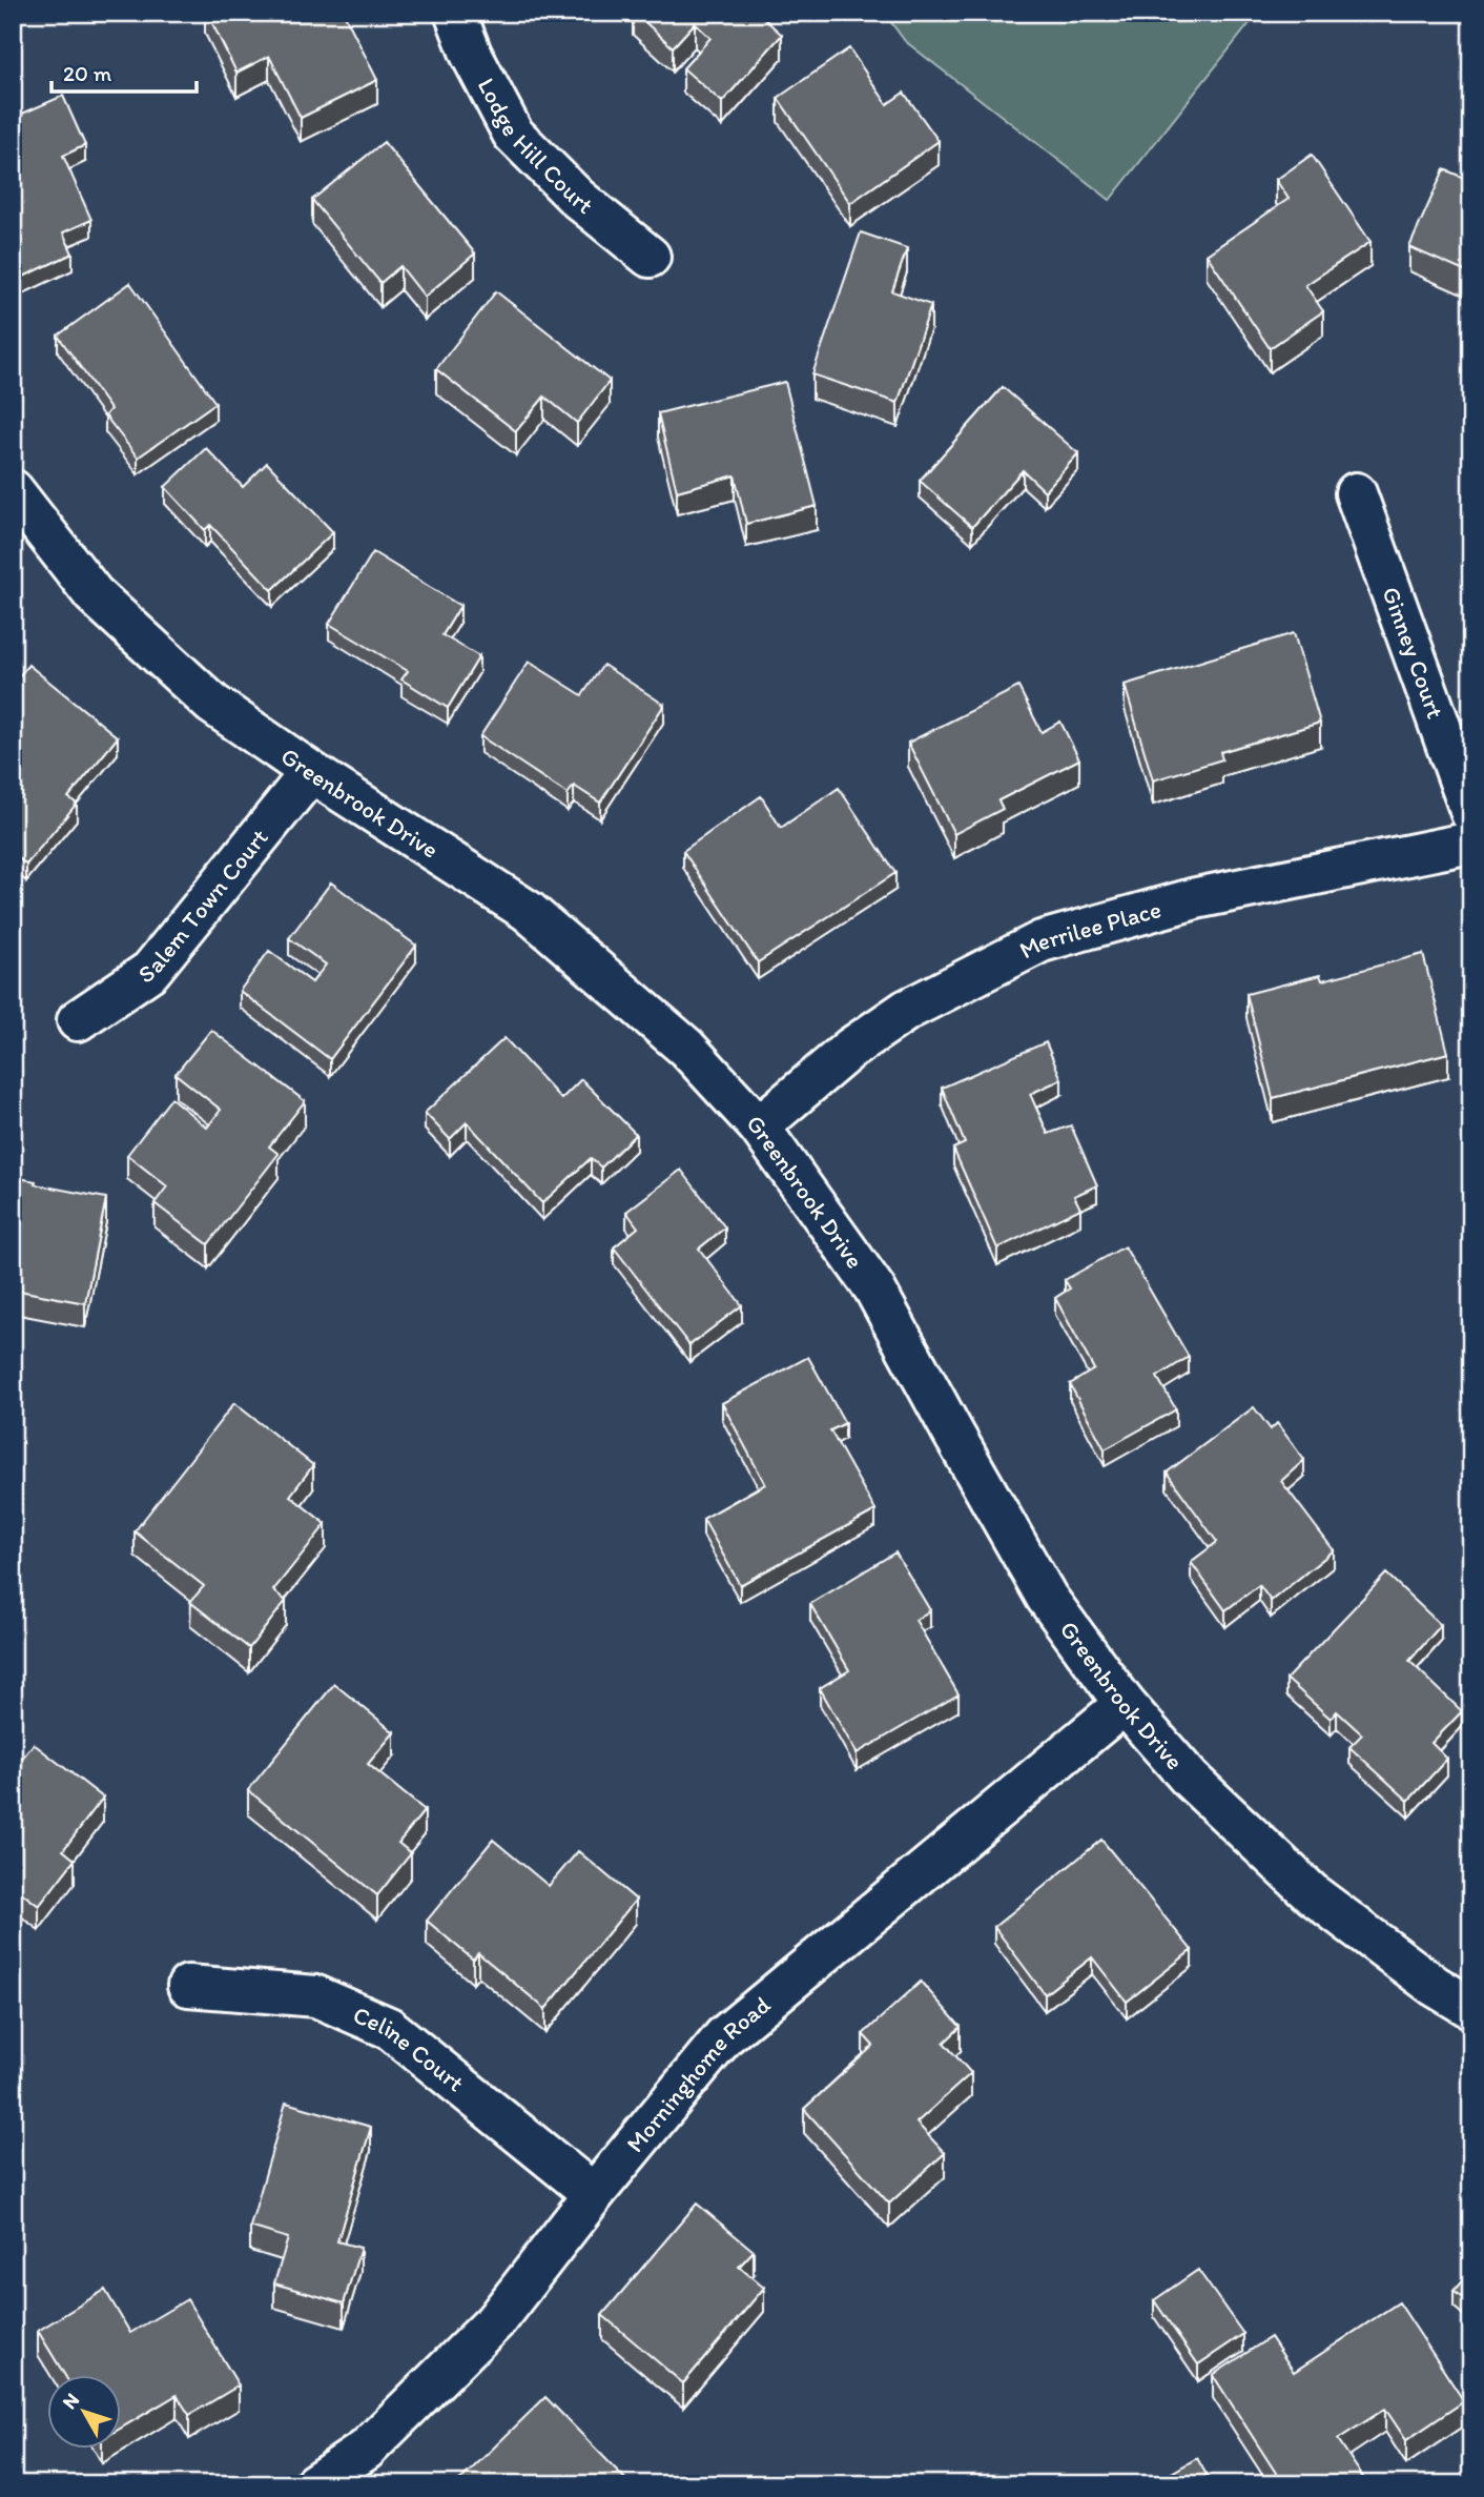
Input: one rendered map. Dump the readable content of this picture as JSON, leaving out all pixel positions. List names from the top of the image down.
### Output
{
  "streets": {
    "street": [
      "Lodge Hill Court",
      "Ginney Court",
      "Greenbrook Drive",
      "Salem Town Court",
      "Merrilee Place",
      "Celine Court",
      "Morninghome Road"
    ]
  },
  "crossings": [
    ["Greenbrook Drive", "Salem Town Court"],
    ["Greenbrook Drive", "Merrilee Place"],
    ["Greenbrook Drive", "Morninghome Road"],
    ["Celine Court", "Morninghome Road"]
  ],
  "scale_bar": "20 m",
  "north": "top left"
}
